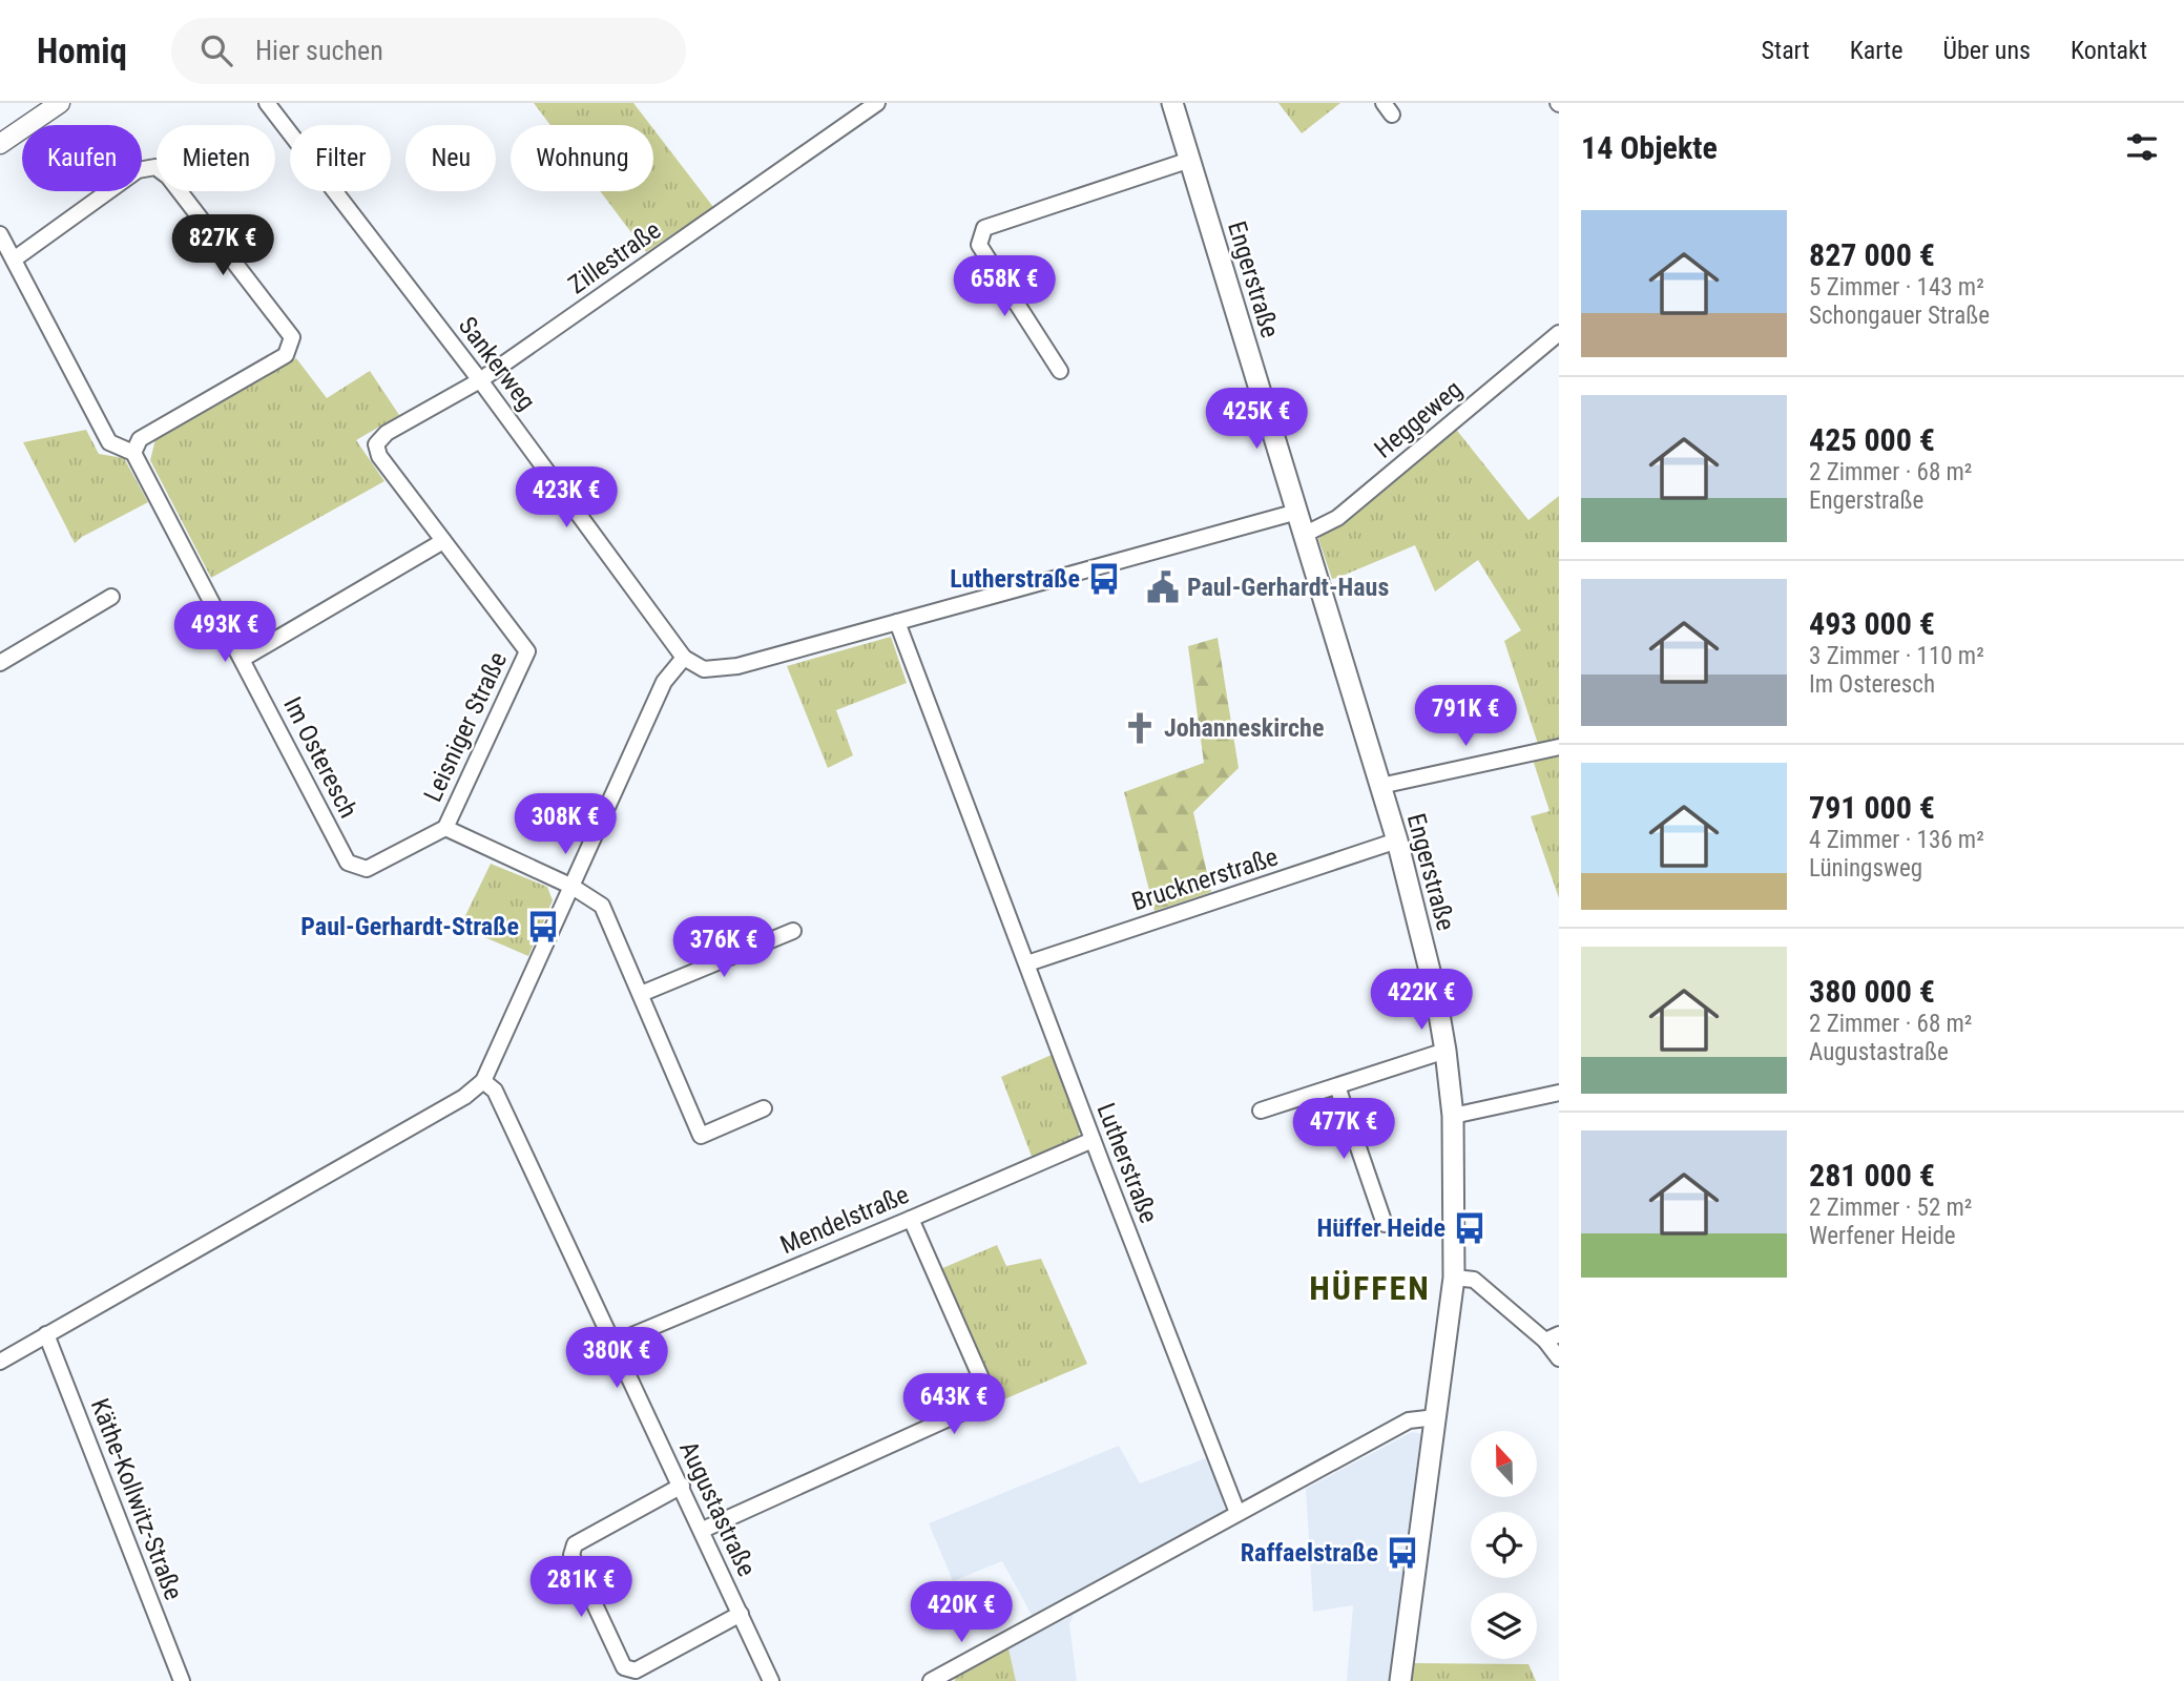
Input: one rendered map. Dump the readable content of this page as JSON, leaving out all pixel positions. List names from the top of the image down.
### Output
{
  "streets": {
    "main road": ["Engerstraße"],
    "street": [
      "Zillestraße",
      "Sankerweg",
      "Heggeweg",
      "Leisniger Straße",
      "Im Osteresch",
      "Brucknerstraße",
      "Lutherstraße",
      "Mendelstraße",
      "Käthe-Kollwitz-Straße",
      "Augustastraße"
    ]
  },
  "crossings": [
    ["Zillestraße", "Sankerweg"],
    ["Zillestraße", "Leisniger Straße"],
    ["Engerstraße", "Heggeweg"],
    ["Engerstraße", "Brucknerstraße"],
    ["Leisniger Straße", "Im Osteresch"],
    ["Brucknerstraße", "Lutherstraße"],
    ["Lutherstraße", "Mendelstraße"],
    ["Mendelstraße", "Augustastraße"]
  ],
  "districts": ["HÜFFEN"],
  "places": {
    "bus stop": [
      "Lutherstraße",
      "Paul-Gerhardt-Straße",
      "Hüffer Heide",
      "Raffaelstraße"
    ],
    "public building": ["Paul-Gerhardt-Haus"],
    "church": ["Johanneskirche"]
  },
  "north": "top",
  "page": {
    "header": "Homiq",
    "search": "Hier suchen",
    "nav": [
      "Start",
      "Karte",
      "Über uns",
      "Kontakt"
    ],
    "heading": "14 Objekte",
    "chip": [
      "Kaufen",
      "Mieten",
      "Filter",
      "Neu",
      "Wohnung"
    ],
    "list": [
      {
        "name": "827 000 €",
        "note": "5 Zimmer · 143 m² · Schongauer Straße"
      },
      {
        "name": "425 000 €",
        "note": "2 Zimmer · 68 m² · Engerstraße"
      },
      {
        "name": "493 000 €",
        "note": "3 Zimmer · 110 m² · Im Osteresch"
      },
      {
        "name": "791 000 €",
        "note": "4 Zimmer · 136 m² · Lüningsweg"
      },
      {
        "name": "380 000 €",
        "note": "2 Zimmer · 68 m² · Augustastraße"
      },
      {
        "name": "281 000 €",
        "note": "2 Zimmer · 52 m² · Werfener Heide"
      }
    ],
    "price": [
      "827K €",
      "658K €",
      "425K €",
      "423K €",
      "493K €",
      "791K €",
      "308K €",
      "376K €",
      "422K €",
      "477K €",
      "380K €",
      "643K €",
      "281K €",
      "420K €"
    ]
  }
}
